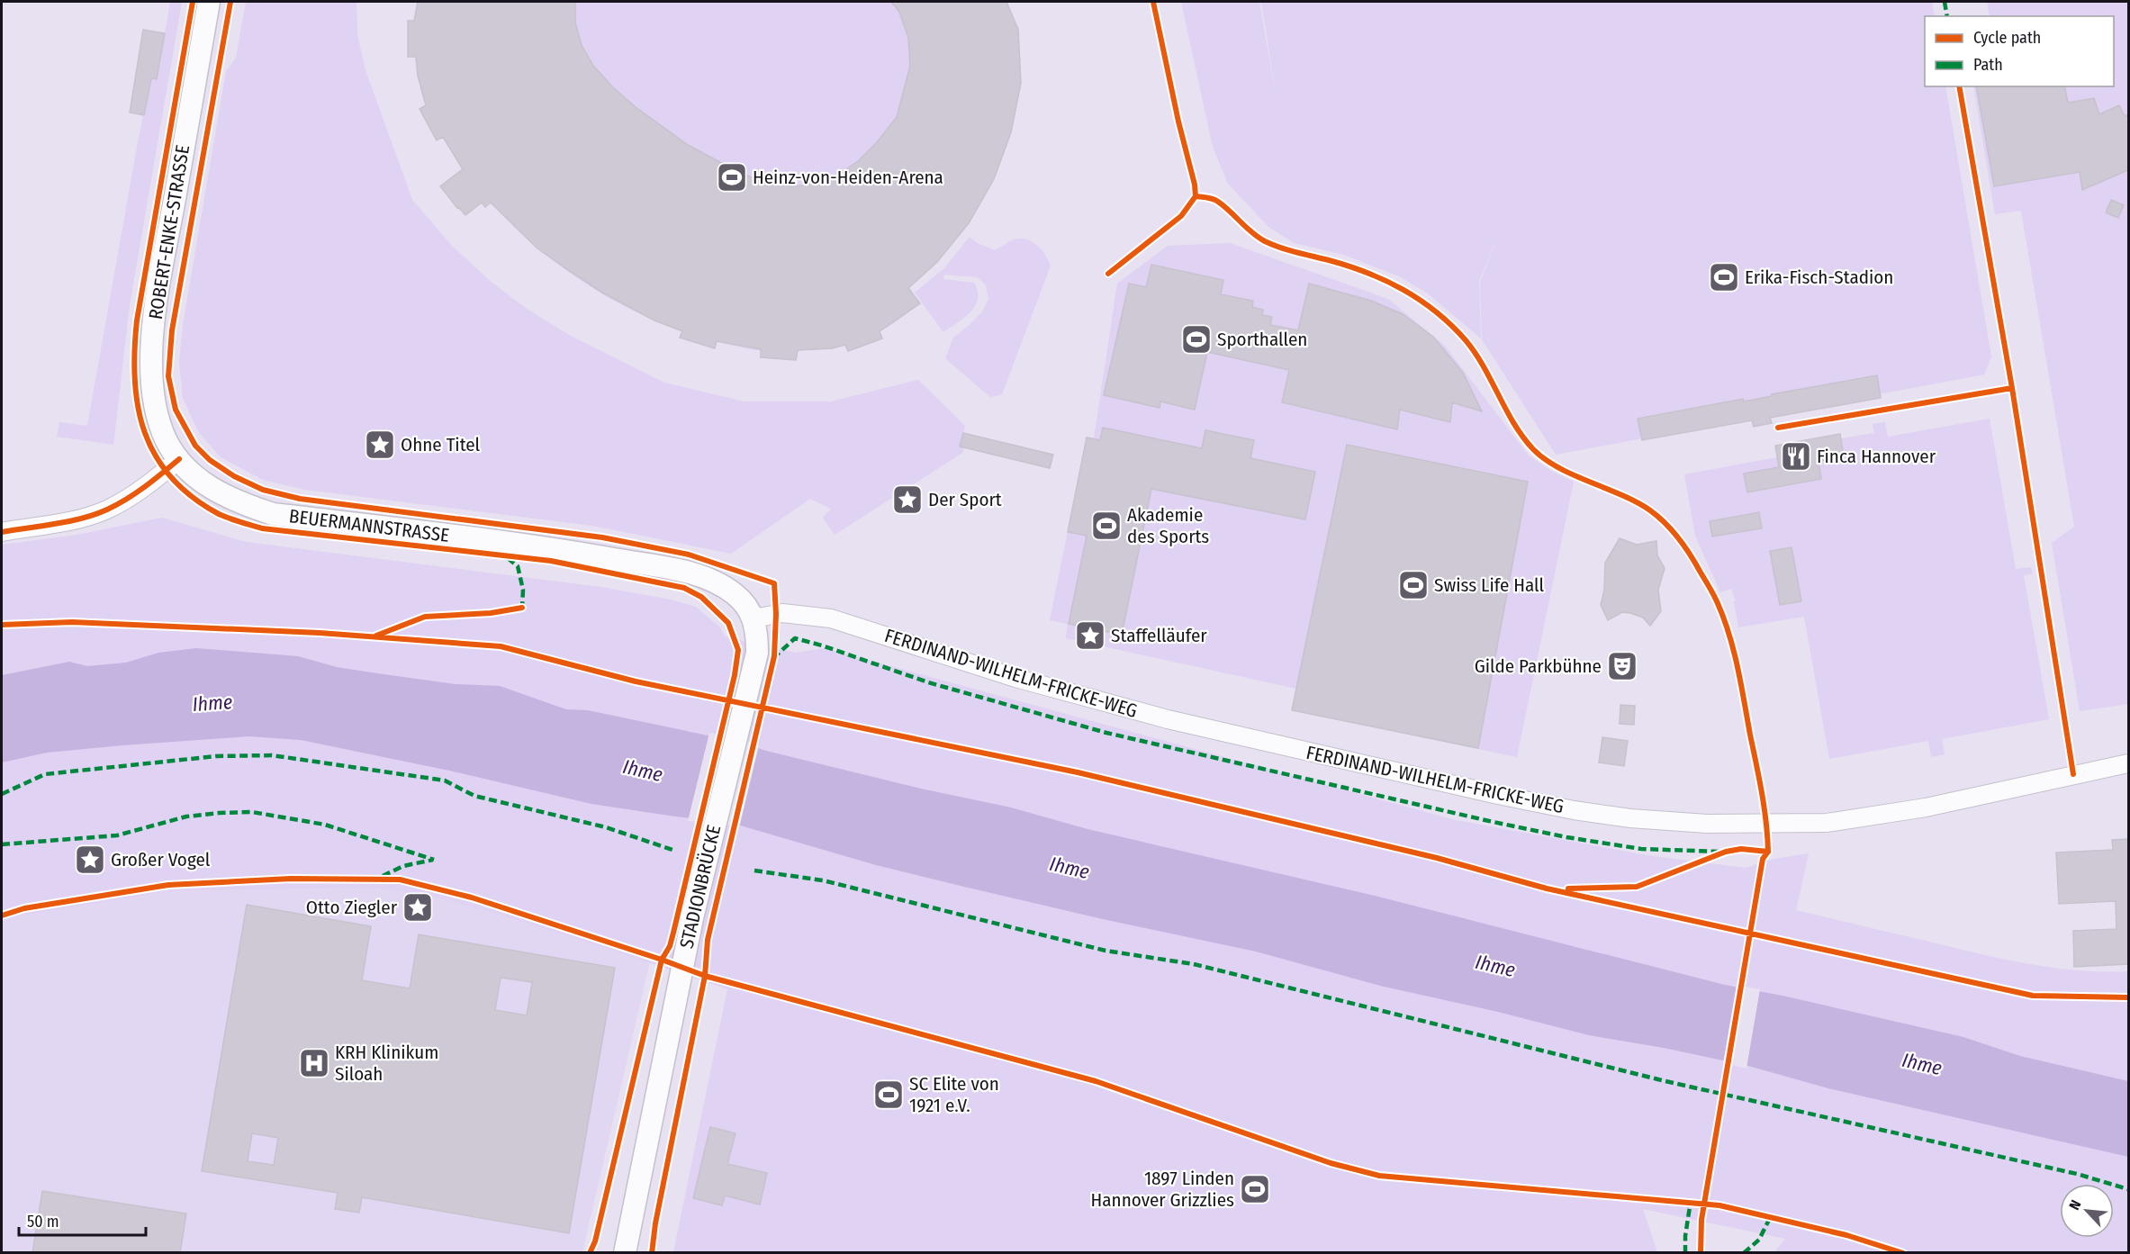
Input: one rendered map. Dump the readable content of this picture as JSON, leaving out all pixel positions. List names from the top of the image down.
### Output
{
  "streets": {
    "street": [
      "ROBERT-ENKE-STRASSE",
      "BEUERMANNSTRASSE",
      "FERDINAND-WILHELM-FRICKE-WEG",
      "STADIONBRÜCKE"
    ]
  },
  "crossings": [
    ["ROBERT-ENKE-STRASSE", "BEUERMANNSTRASSE"],
    ["BEUERMANNSTRASSE", "FERDINAND-WILHELM-FRICKE-WEG"],
    ["BEUERMANNSTRASSE", "STADIONBRÜCKE"],
    ["FERDINAND-WILHELM-FRICKE-WEG", "STADIONBRÜCKE"]
  ],
  "water": ["Ihme"],
  "places": {
    "sports": [
      "Heinz-von-Heiden-Arena",
      "Erika-Fisch-Stadion",
      "Sporthallen",
      "Akademie des Sports",
      "Swiss Life Hall",
      "SC Elite von 1921 e.V.",
      "1897 Linden Hannover Grizzlies"
    ],
    "place": [
      "Ohne Titel",
      "Der Sport",
      "Staffelläufer",
      "Großer Vogel",
      "Otto Ziegler"
    ],
    "restaurant": ["Finca Hannover"],
    "theatre": ["Gilde Parkbühne"],
    "hospital": ["KRH Klinikum Siloah"]
  },
  "legend": ["Cycle path", "Path"],
  "scale_bar": "50 m",
  "north": "top left"
}
